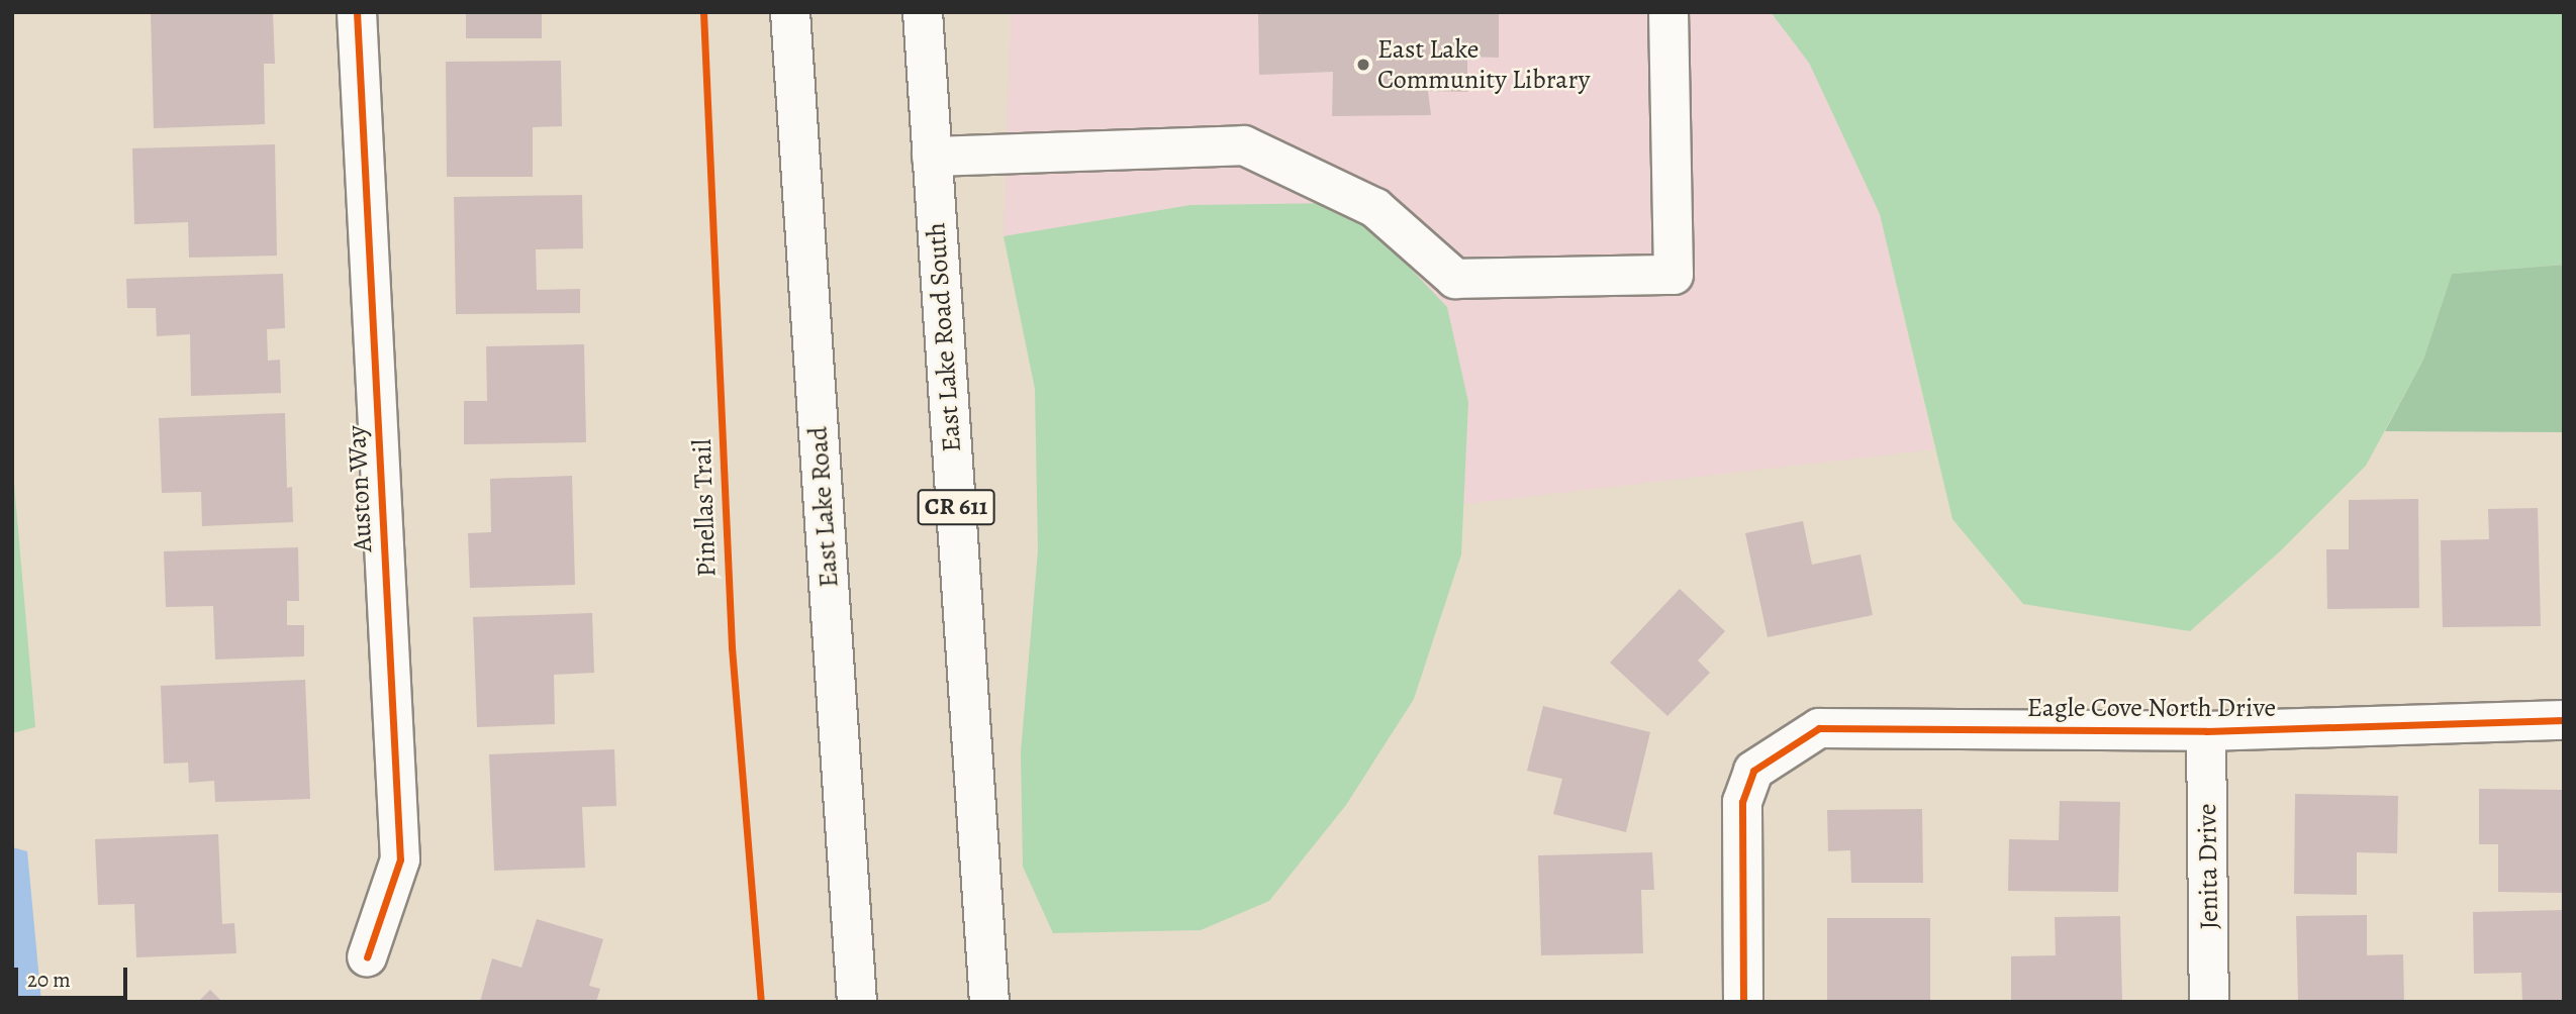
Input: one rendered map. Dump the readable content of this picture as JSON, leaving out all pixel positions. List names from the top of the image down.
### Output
{
  "streets": {
    "street": [
      "East Lake Road South",
      "Auston Way",
      "East Lake Road",
      "CR 611",
      "Eagle Cove North Drive",
      "Jenita Drive"
    ],
    "cycle path": ["Pinellas Trail"]
  },
  "crossings": [
    ["Eagle Cove North Drive", "Jenita Drive"]
  ],
  "places": ["East Lake Community Library"],
  "scale_bar": "20 m"
}
